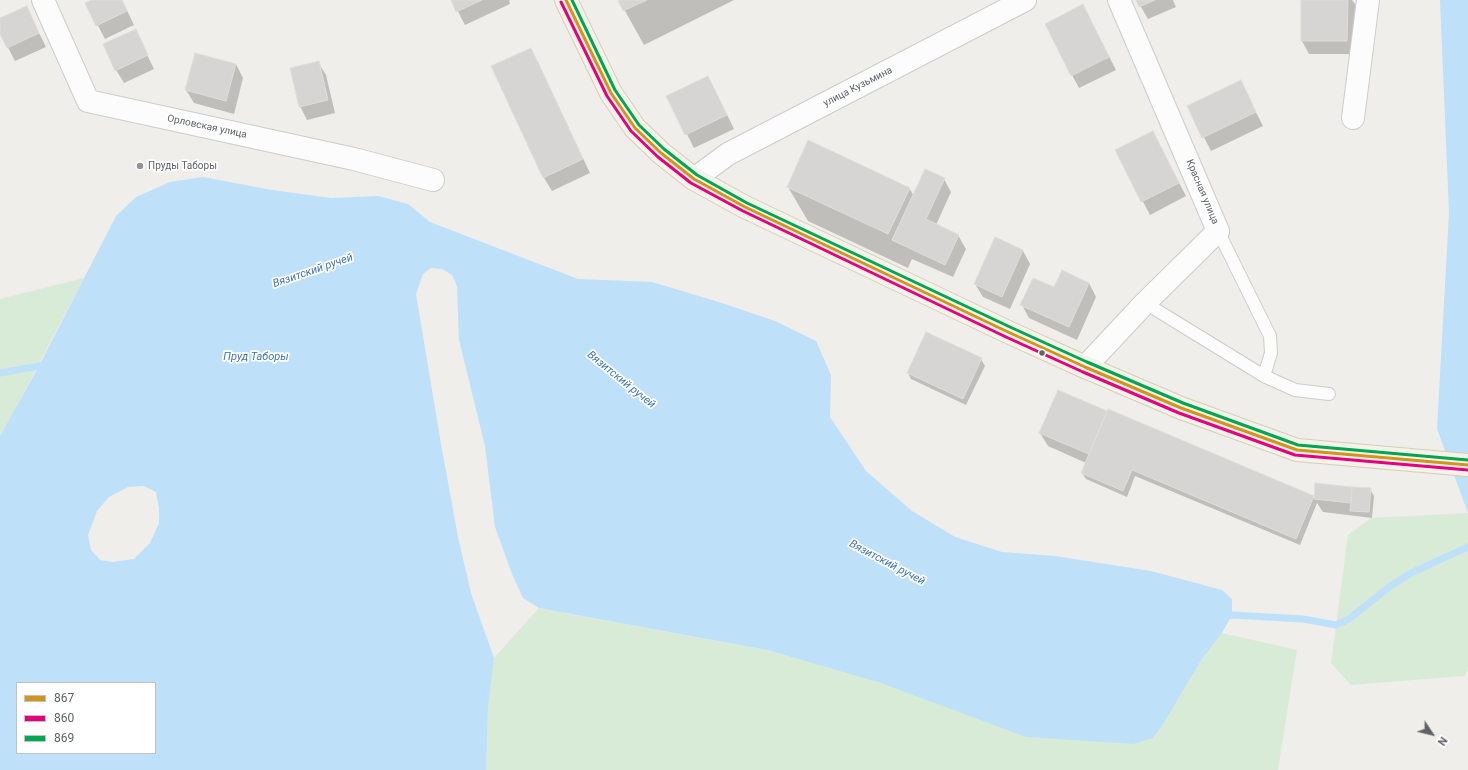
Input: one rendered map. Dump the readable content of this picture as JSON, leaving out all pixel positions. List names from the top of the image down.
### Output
{
  "streets": {
    "street": ["улица Кузьмина", "Орловская улица", "Красная улица"]
  },
  "water": ["Вязитский ручей", "Пруд Таборы"],
  "places": ["Пруды Таборы"],
  "lines": ["transit line 867", "transit line 869", "transit line 860"],
  "legend": ["867", "860", "869"],
  "north": "bottom right"
}
